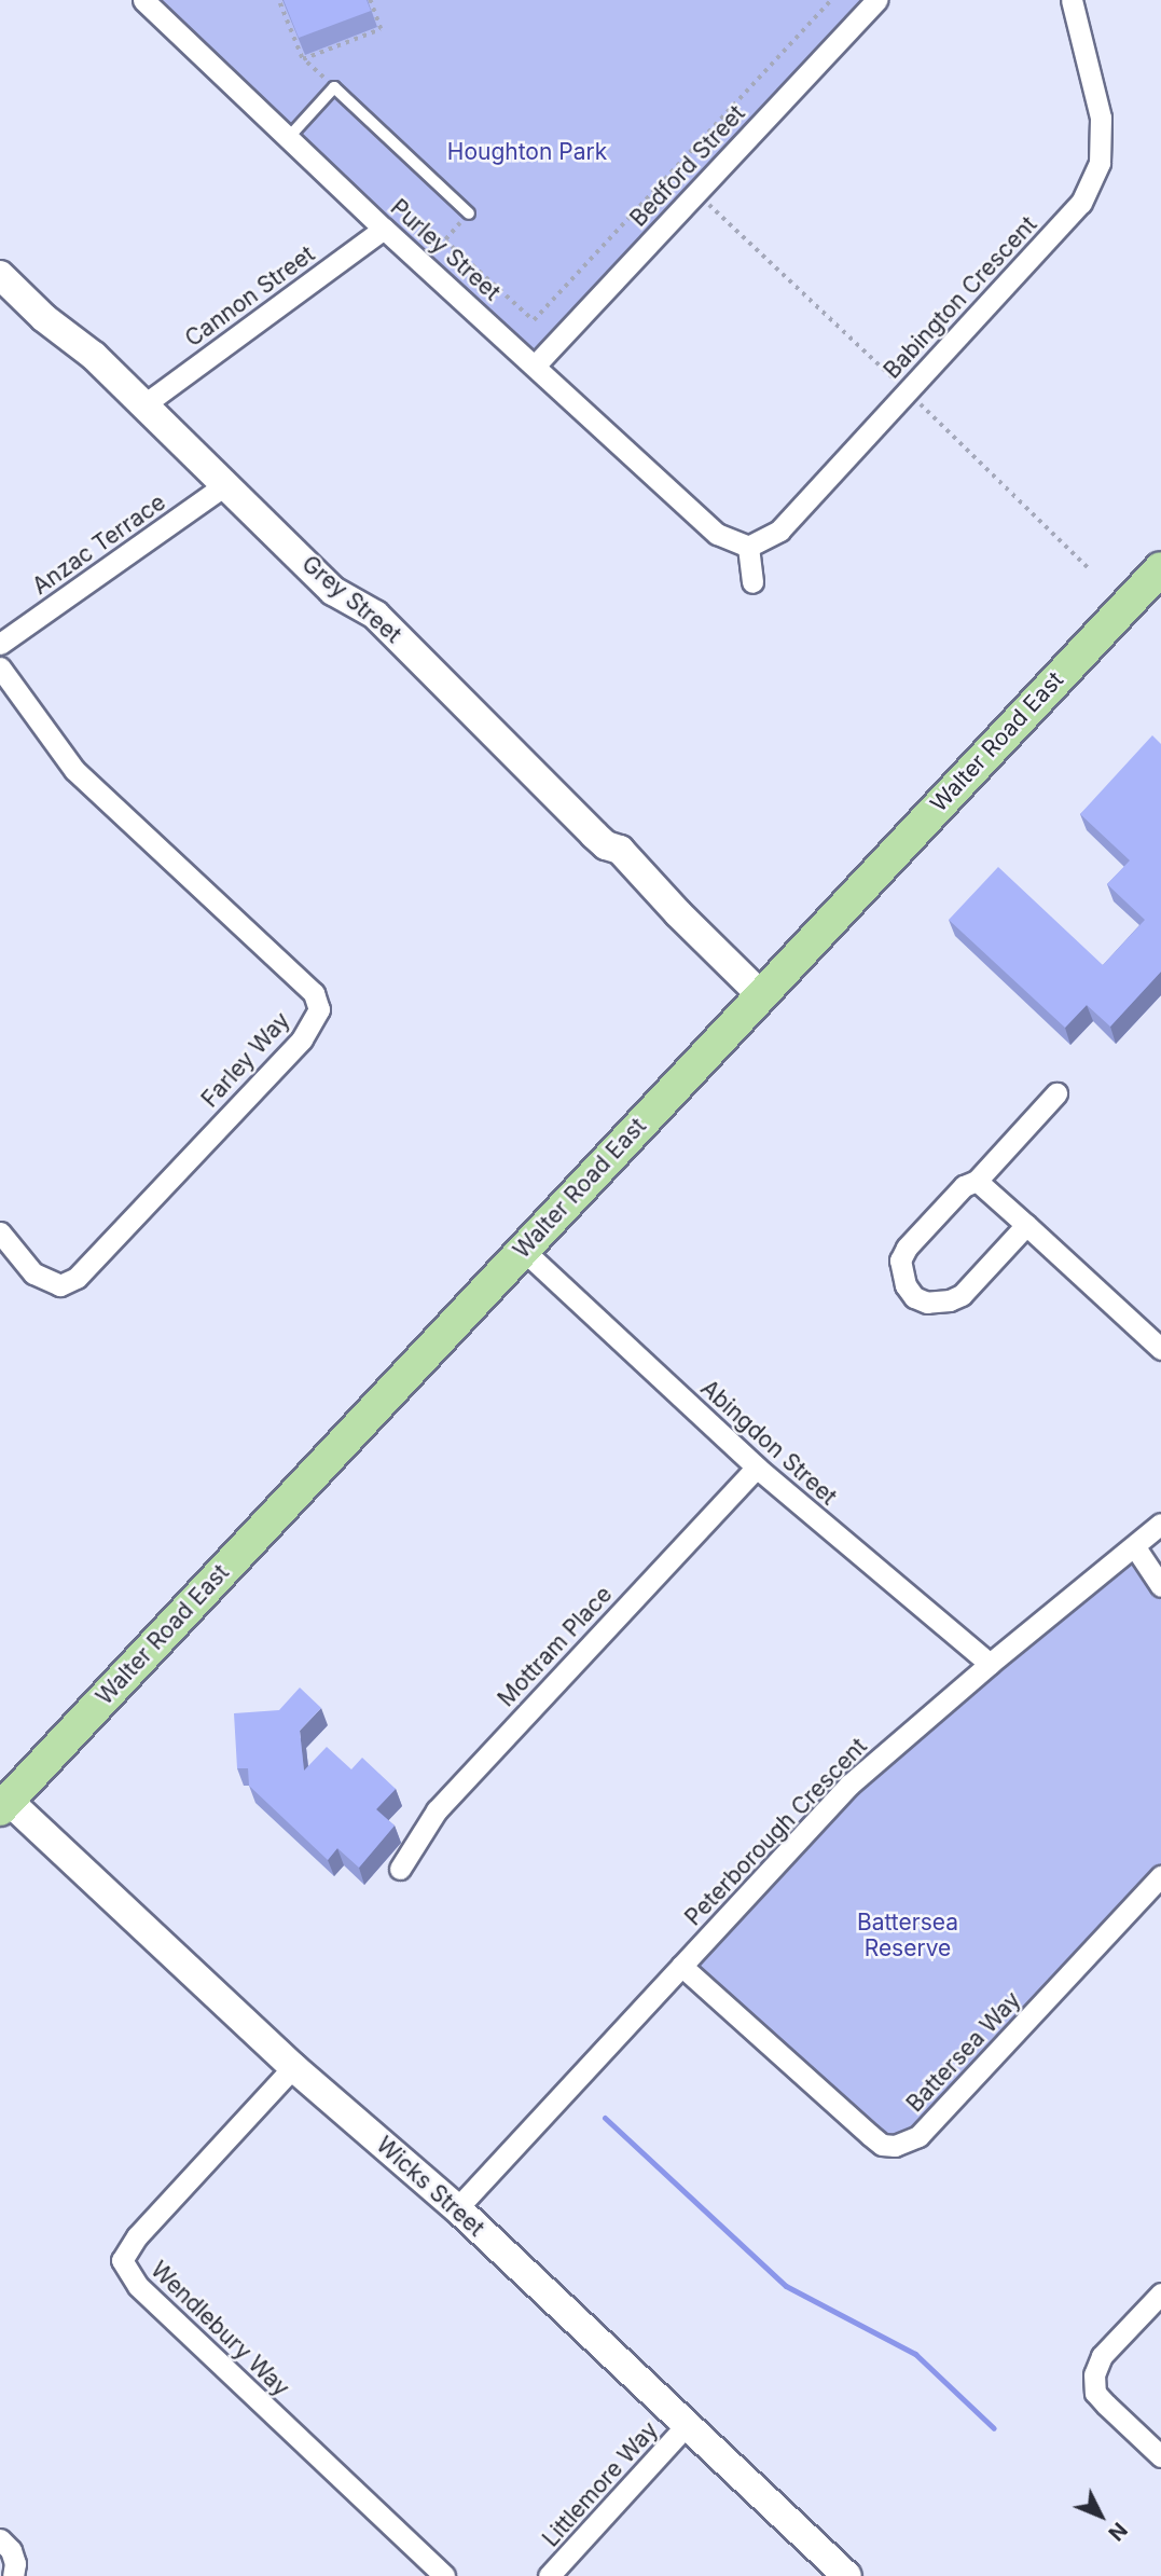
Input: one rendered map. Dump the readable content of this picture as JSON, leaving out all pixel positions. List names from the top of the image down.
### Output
{
  "streets": {
    "main road": ["Walter Road East"],
    "street": [
      "Bedford Street",
      "Purley Street",
      "Cannon Street",
      "Babington Crescent",
      "Anzac Terrace",
      "Grey Street",
      "Farley Way",
      "Abingdon Street",
      "Mottram Place",
      "Peterborough Crescent",
      "Battersea Way",
      "Wicks Street",
      "Wendlebury Way",
      "Littlemore Way"
    ]
  },
  "crossings": [
    ["Bedford Street", "Purley Street"],
    ["Purley Street", "Cannon Street"],
    ["Purley Street", "Babington Crescent"],
    ["Cannon Street", "Grey Street"],
    ["Anzac Terrace", "Grey Street"],
    ["Grey Street", "Walter Road East"],
    ["Walter Road East", "Abingdon Street"],
    ["Walter Road East", "Wicks Street"],
    ["Abingdon Street", "Mottram Place"],
    ["Abingdon Street", "Peterborough Crescent"],
    ["Peterborough Crescent", "Battersea Way"],
    ["Peterborough Crescent", "Wicks Street"],
    ["Wicks Street", "Wendlebury Way"],
    ["Wicks Street", "Littlemore Way"]
  ],
  "parks": ["Houghton Park", "Battersea Reserve"],
  "north": "bottom right"
}
